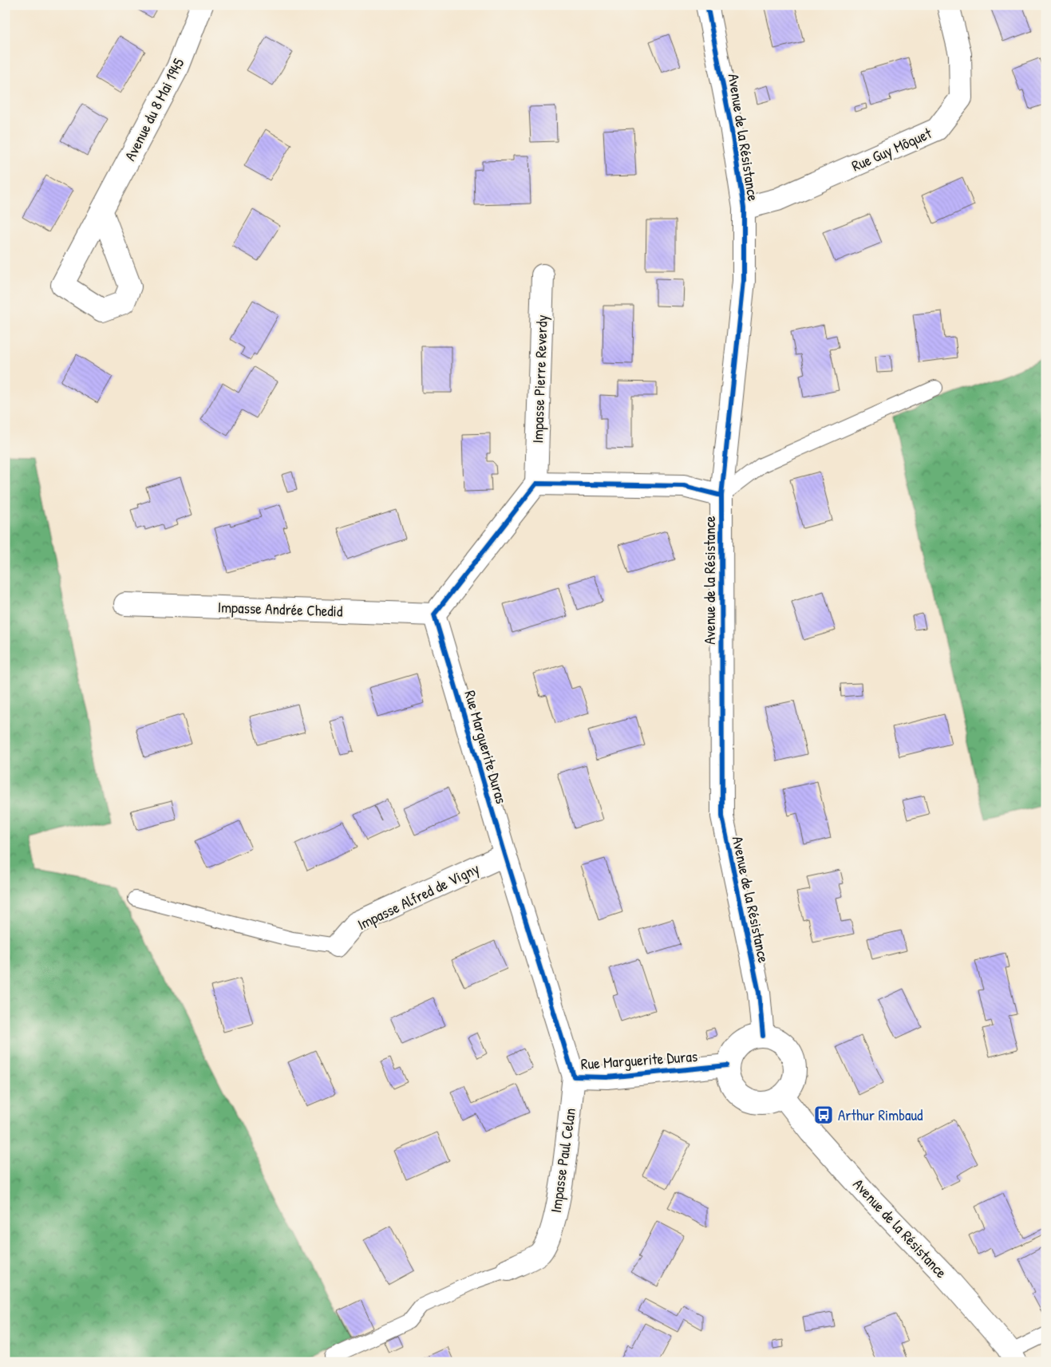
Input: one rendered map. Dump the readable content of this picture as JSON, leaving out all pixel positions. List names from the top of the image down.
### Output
{
  "streets": {
    "street": [
      "Avenue du 8 Mai 1945",
      "Avenue de la Résistance",
      "Rue Guy Môquet",
      "Impasse Pierre Reverdy",
      "Impasse Andrée Chedid",
      "Rue Marguerite Duras",
      "Impasse Alfred de Vigny",
      "Impasse Paul Celan"
    ]
  },
  "crossings": [
    ["Avenue de la Résistance", "Rue Guy Môquet"],
    ["Avenue de la Résistance", "Rue Marguerite Duras"],
    ["Impasse Andrée Chedid", "Rue Marguerite Duras"],
    ["Rue Marguerite Duras", "Impasse Alfred de Vigny"],
    ["Rue Marguerite Duras", "Impasse Paul Celan"]
  ],
  "places": {
    "bus stop": ["Arthur Rimbaud"]
  }
}
